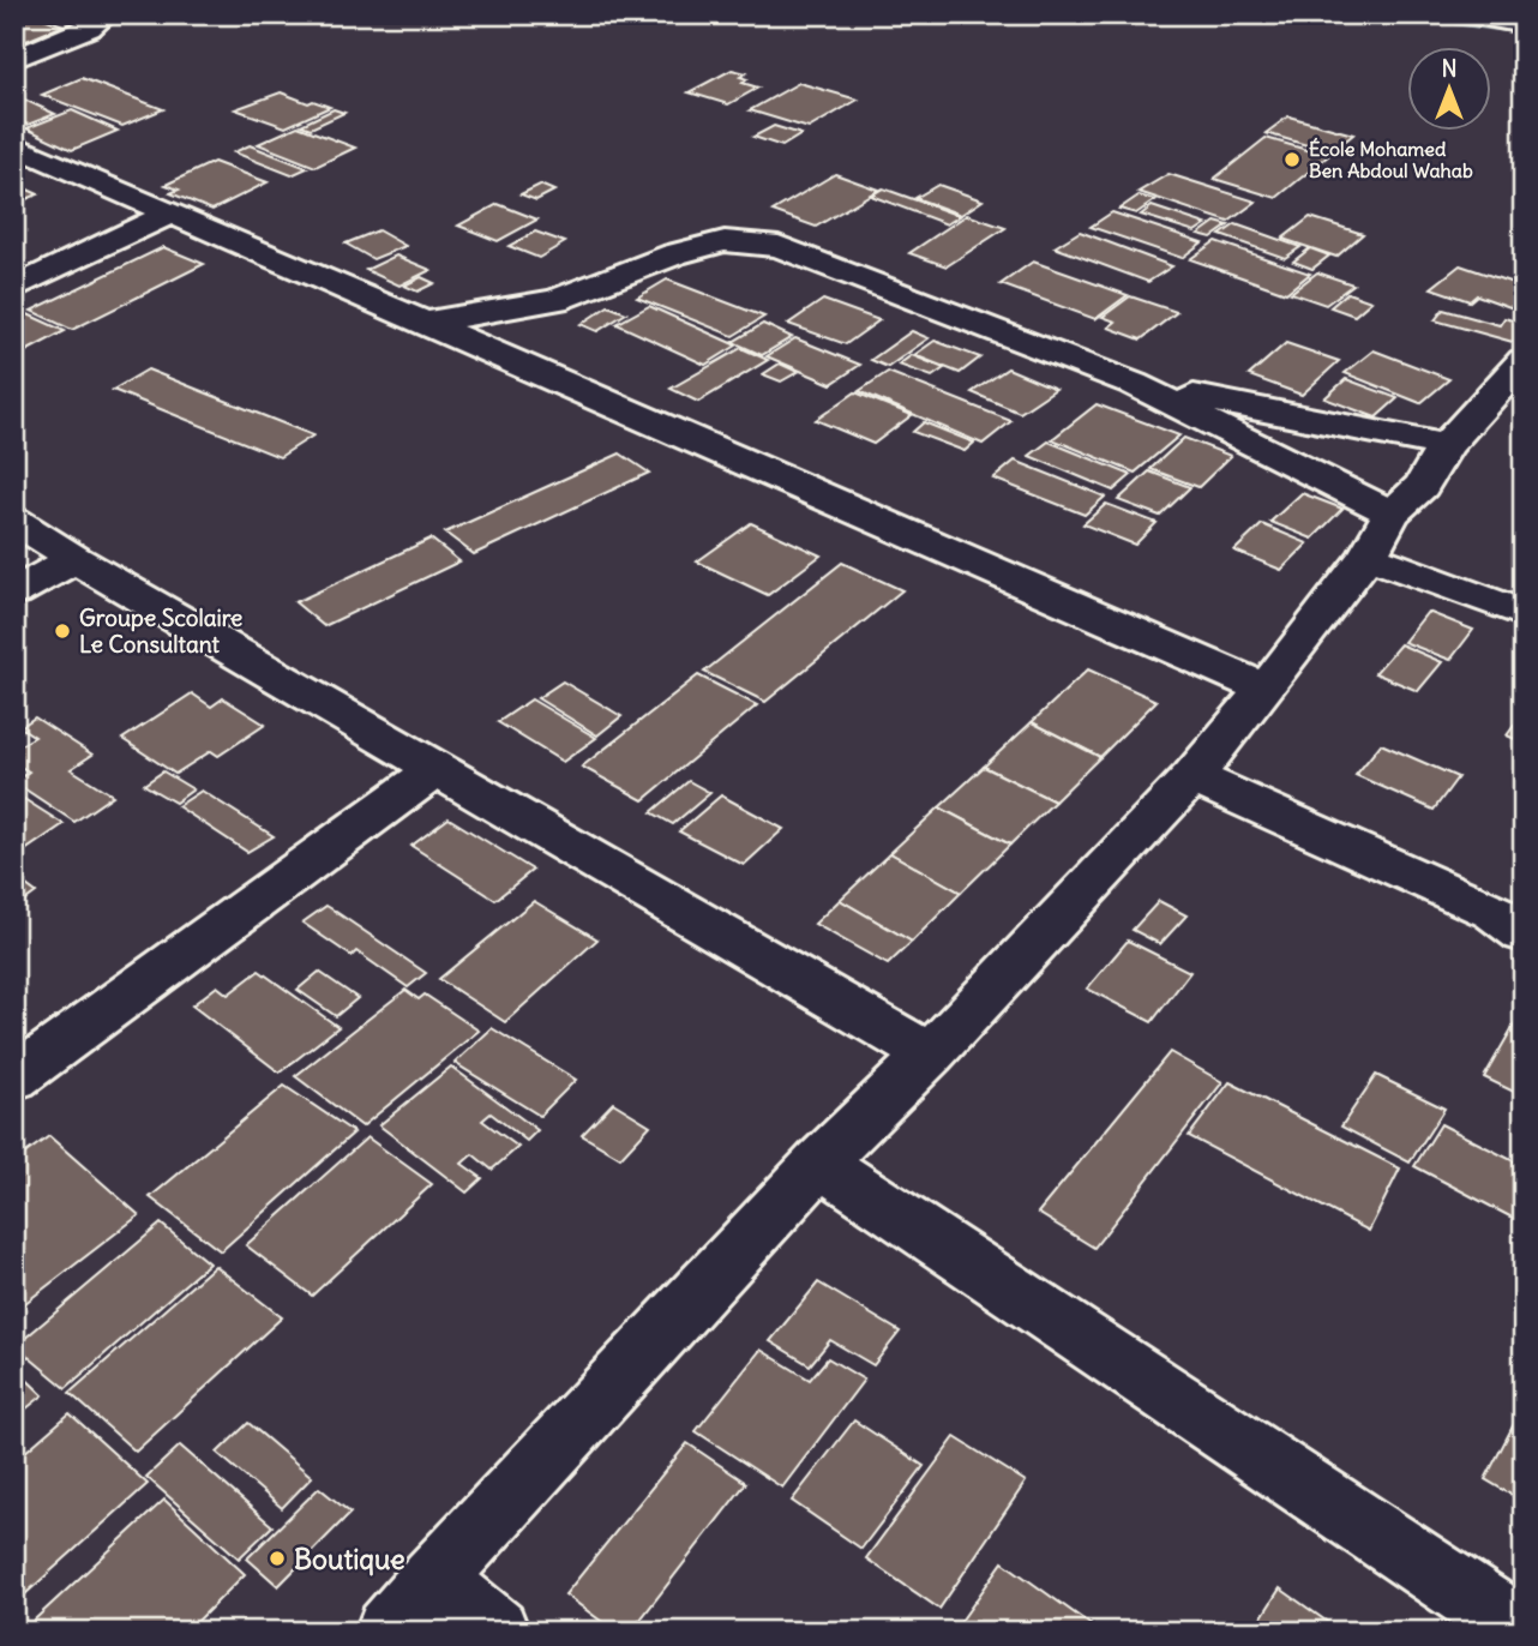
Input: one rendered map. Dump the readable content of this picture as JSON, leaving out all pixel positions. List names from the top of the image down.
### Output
{
  "places": ["École Mohamed Ben Abdoul Wahab", "Groupe Scolaire Le Consultant", "Boutique"],
  "north": "top"
}
